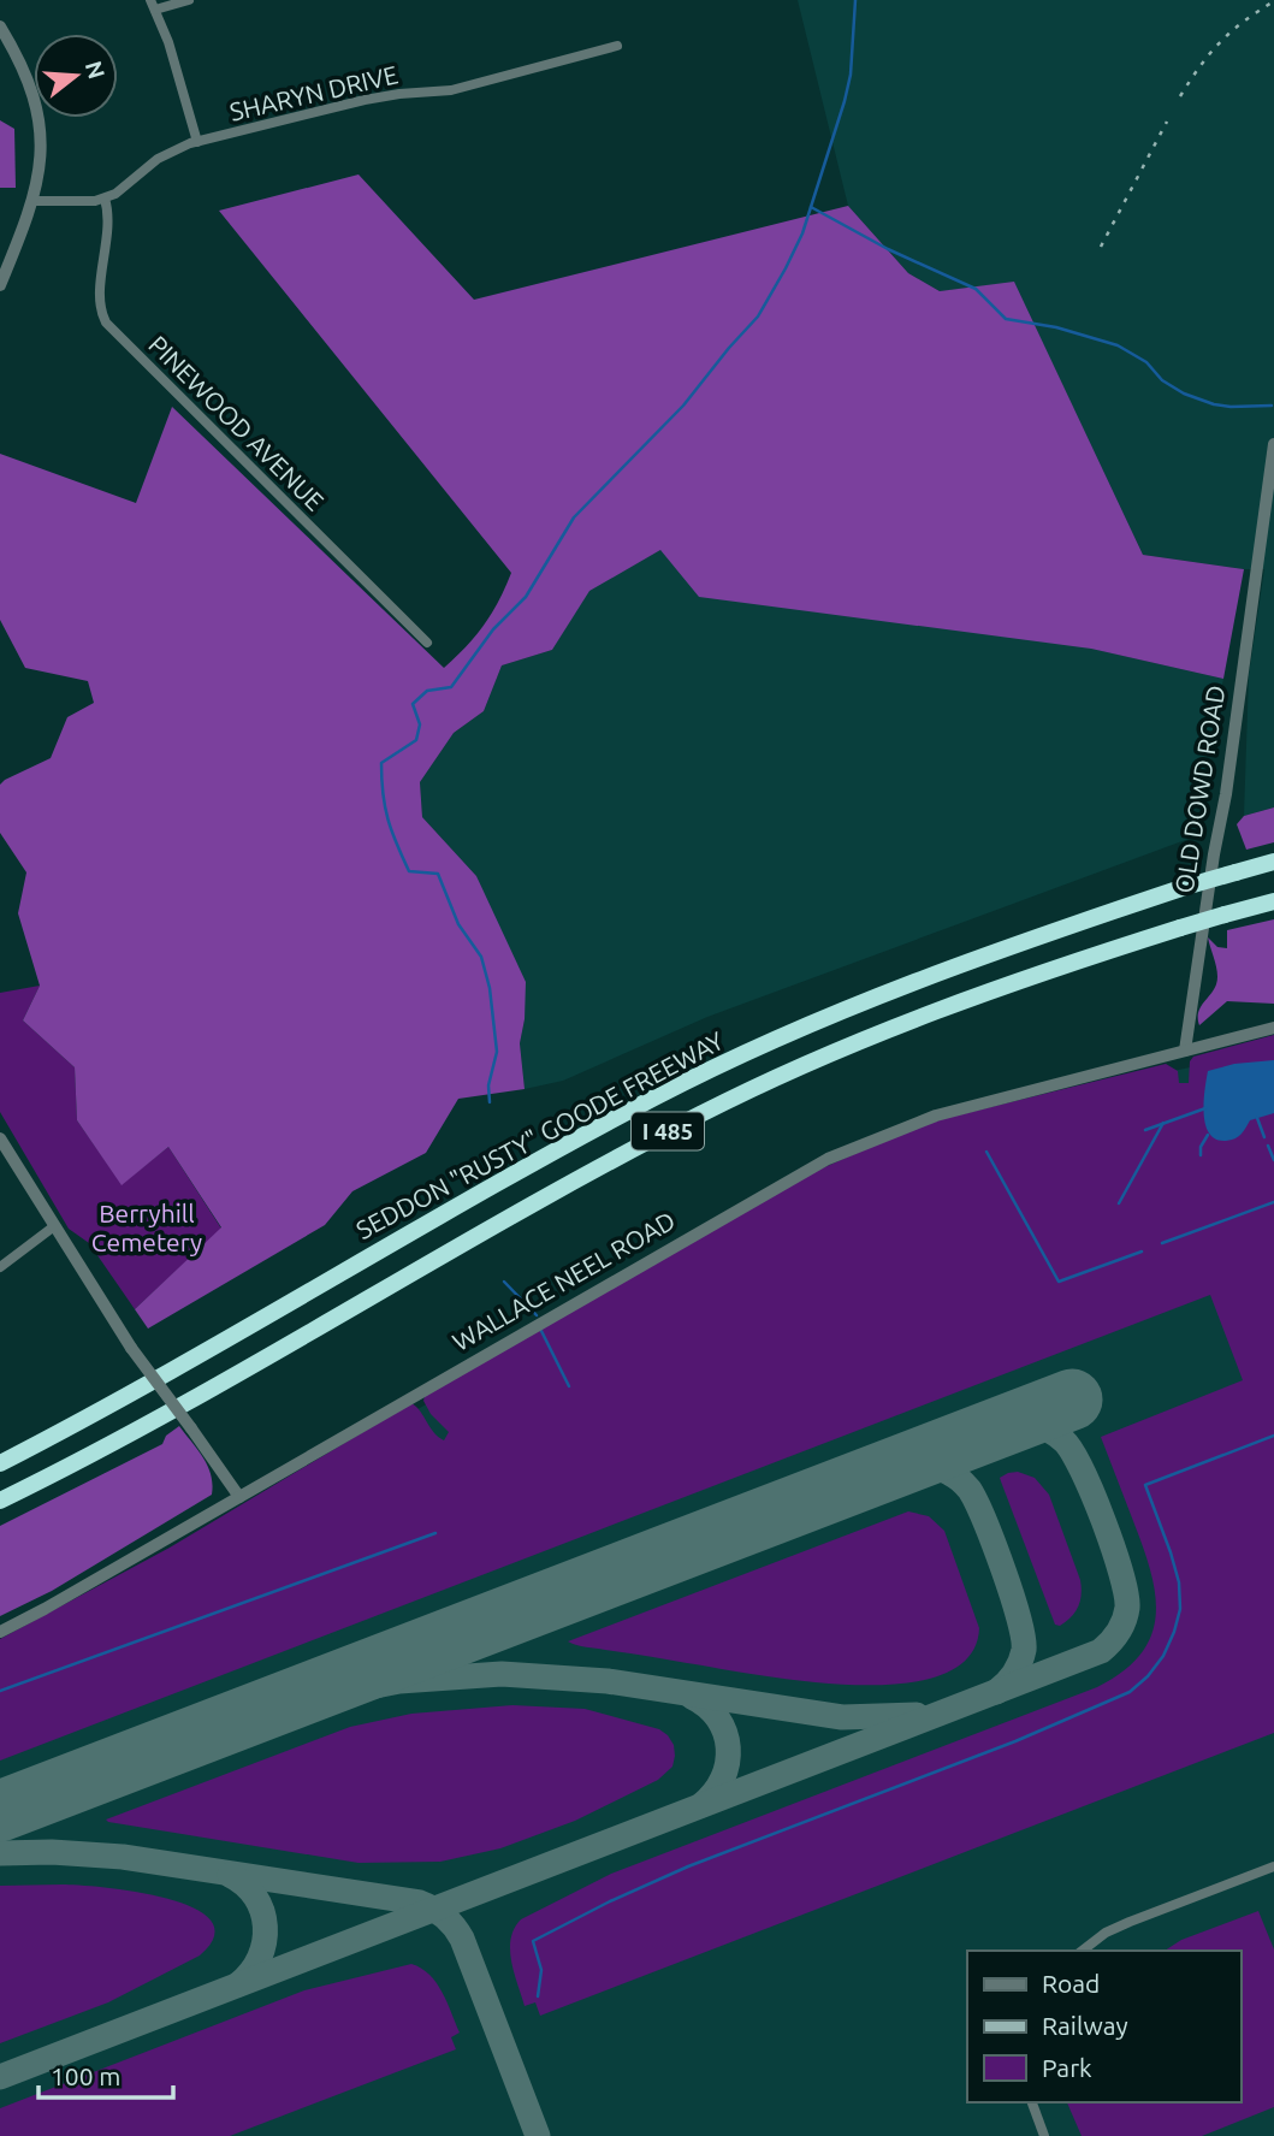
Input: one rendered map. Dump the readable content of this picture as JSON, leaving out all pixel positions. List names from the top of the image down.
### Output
{
  "streets": {
    "highway": ["I 485", "SEDDON \"RUSTY\" GOODE FREEWAY"],
    "street": [
      "SHARYN DRIVE",
      "PINEWOOD AVENUE",
      "OLD DOWD ROAD",
      "WALLACE NEEL ROAD"
    ]
  },
  "crossings": [
    ["SHARYN DRIVE", "PINEWOOD AVENUE"],
    ["OLD DOWD ROAD", "WALLACE NEEL ROAD"]
  ],
  "parks": ["Berryhill Cemetery"],
  "legend": ["Road", "Railway", "Park"],
  "scale_bar": "100 m",
  "north": "right"
}
